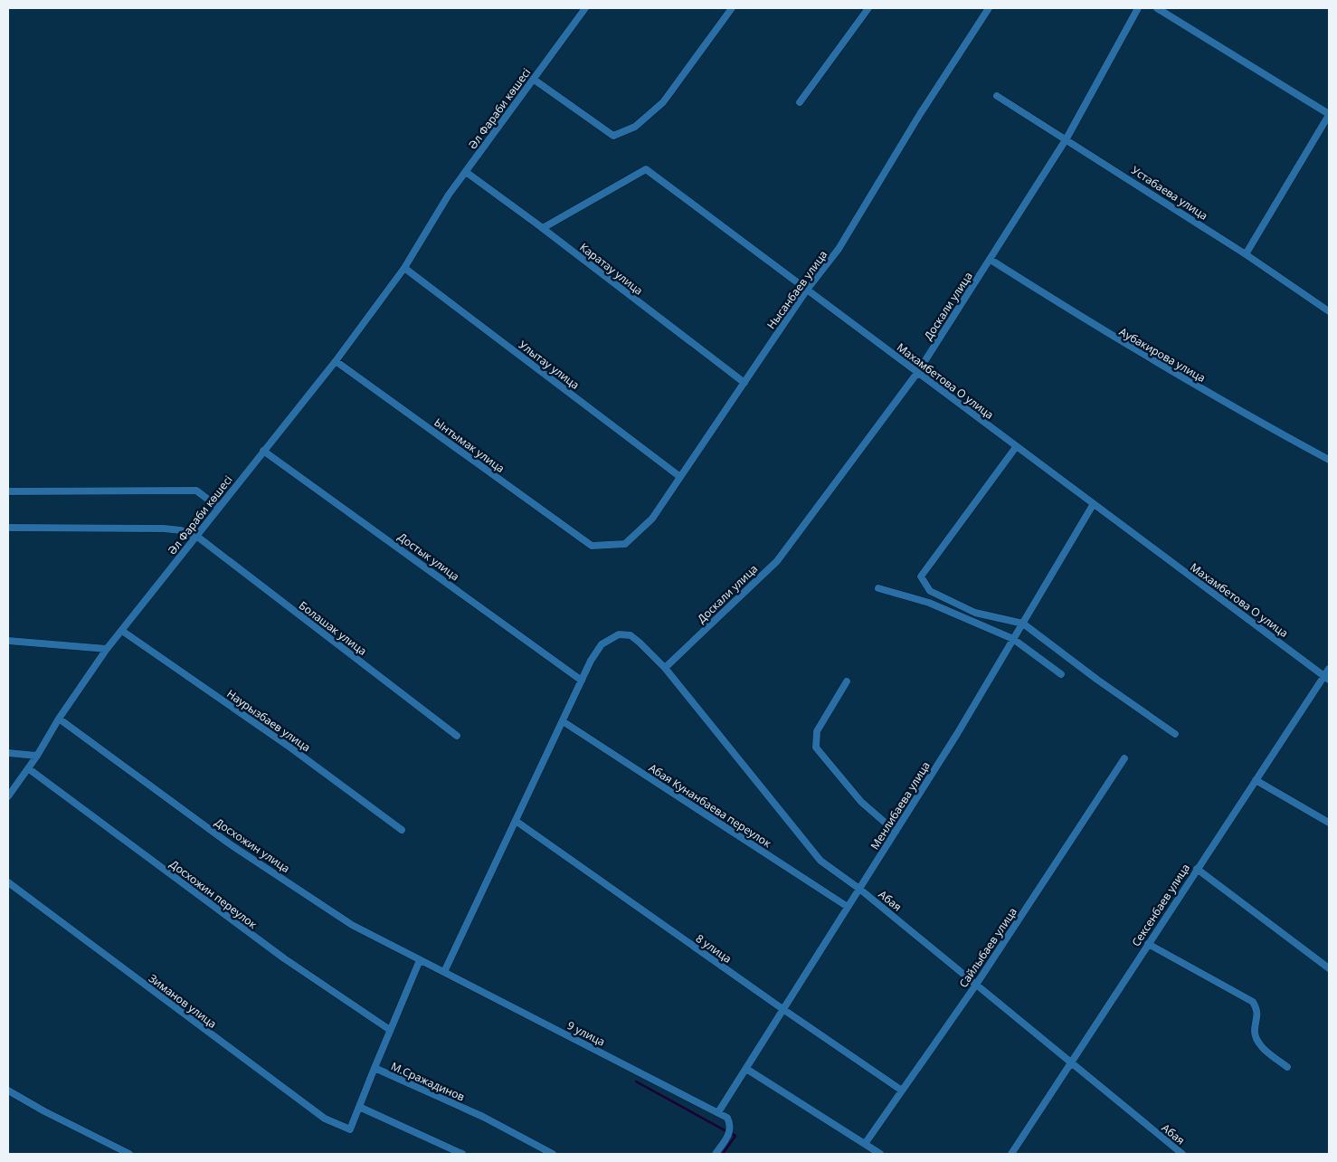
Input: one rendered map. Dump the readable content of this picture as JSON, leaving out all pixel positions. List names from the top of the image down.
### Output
{
  "streets": {
    "street": [
      "Әл Фараби көшесі",
      "Устабаева улица",
      "Каратау улица",
      "Нысанбаев улица",
      "Доскали улица",
      "Аубакирова улица",
      "Улытау улица",
      "Махамбетова О улица",
      "Ынтымак улица",
      "Достык улица",
      "Болашак улица",
      "Наурызбаев улица",
      "Абая Кунанбаева переулок",
      "Менлибаева улица",
      "Досхожин улица",
      "Досхожин переулок",
      "Абая",
      "Сексенбаев улица",
      "Сайлыбаев улица",
      "8 улица",
      "Зиманов улица",
      "9 улица",
      "М.Сражадинов"
    ]
  },
  "crossings": [
    ["Әл Фараби көшесі", "Каратау улица"],
    ["Әл Фараби көшесі", "Улытау улица"],
    ["Әл Фараби көшесі", "Ынтымак улица"],
    ["Әл Фараби көшесі", "Достык улица"],
    ["Әл Фараби көшесі", "Болашак улица"],
    ["Әл Фараби көшесі", "Наурызбаев улица"],
    ["Әл Фараби көшесі", "Досхожин улица"],
    ["Әл Фараби көшесі", "Досхожин переулок"],
    ["Устабаева улица", "Доскали улица"],
    ["Каратау улица", "Нысанбаев улица"],
    ["Каратау улица", "Махамбетова О улица"],
    ["Нысанбаев улица", "Улытау улица"],
    ["Нысанбаев улица", "Махамбетова О улица"],
    ["Нысанбаев улица", "Ынтымак улица"],
    ["Доскали улица", "Аубакирова улица"],
    ["Доскали улица", "Махамбетова О улица"],
    ["Доскали улица", "Абая"],
    ["Махамбетова О улица", "Менлибаева улица"],
    ["Махамбетова О улица", "Сексенбаев улица"],
    ["Достык улица", "Абая"],
    ["Абая Кунанбаева переулок", "Менлибаева улица"],
    ["Менлибаева улица", "Абая"],
    ["Менлибаева улица", "8 улица"],
    ["Менлибаева улица", "9 улица"],
    ["Досхожин улица", "9 улица"],
    ["Досхожин улица", "М.Сражадинов"],
    ["Досхожин переулок", "М.Сражадинов"],
    ["Абая", "Сексенбаев улица"],
    ["Абая", "Сайлыбаев улица"],
    ["Сайлыбаев улица", "8 улица"]
  ]
}
